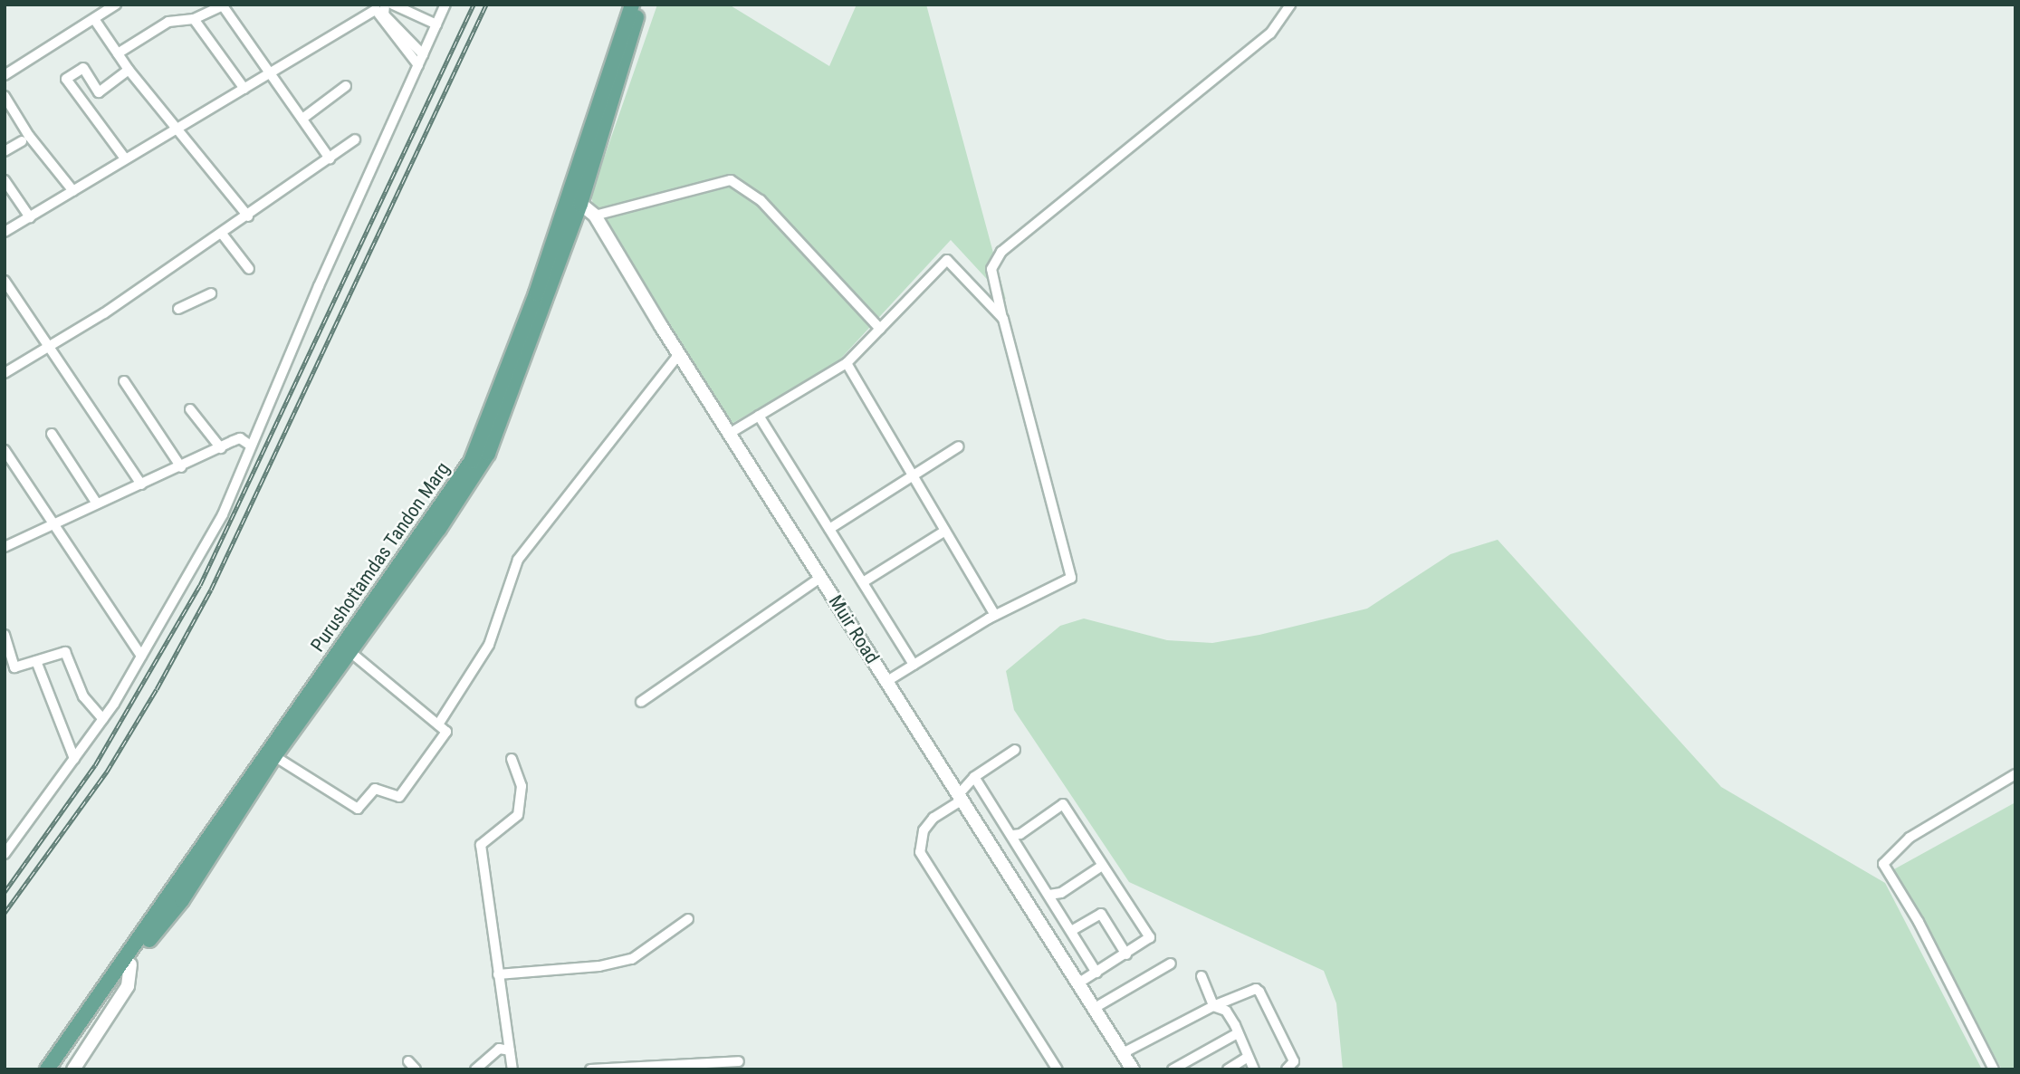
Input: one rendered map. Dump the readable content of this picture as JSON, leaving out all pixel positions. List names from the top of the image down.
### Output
{
  "streets": {
    "main road": ["Purushottamdas Tandon Marg", "Muir Road"]
  },
  "crossings": [
    ["Purushottamdas Tandon Marg", "Muir Road"]
  ]
}
